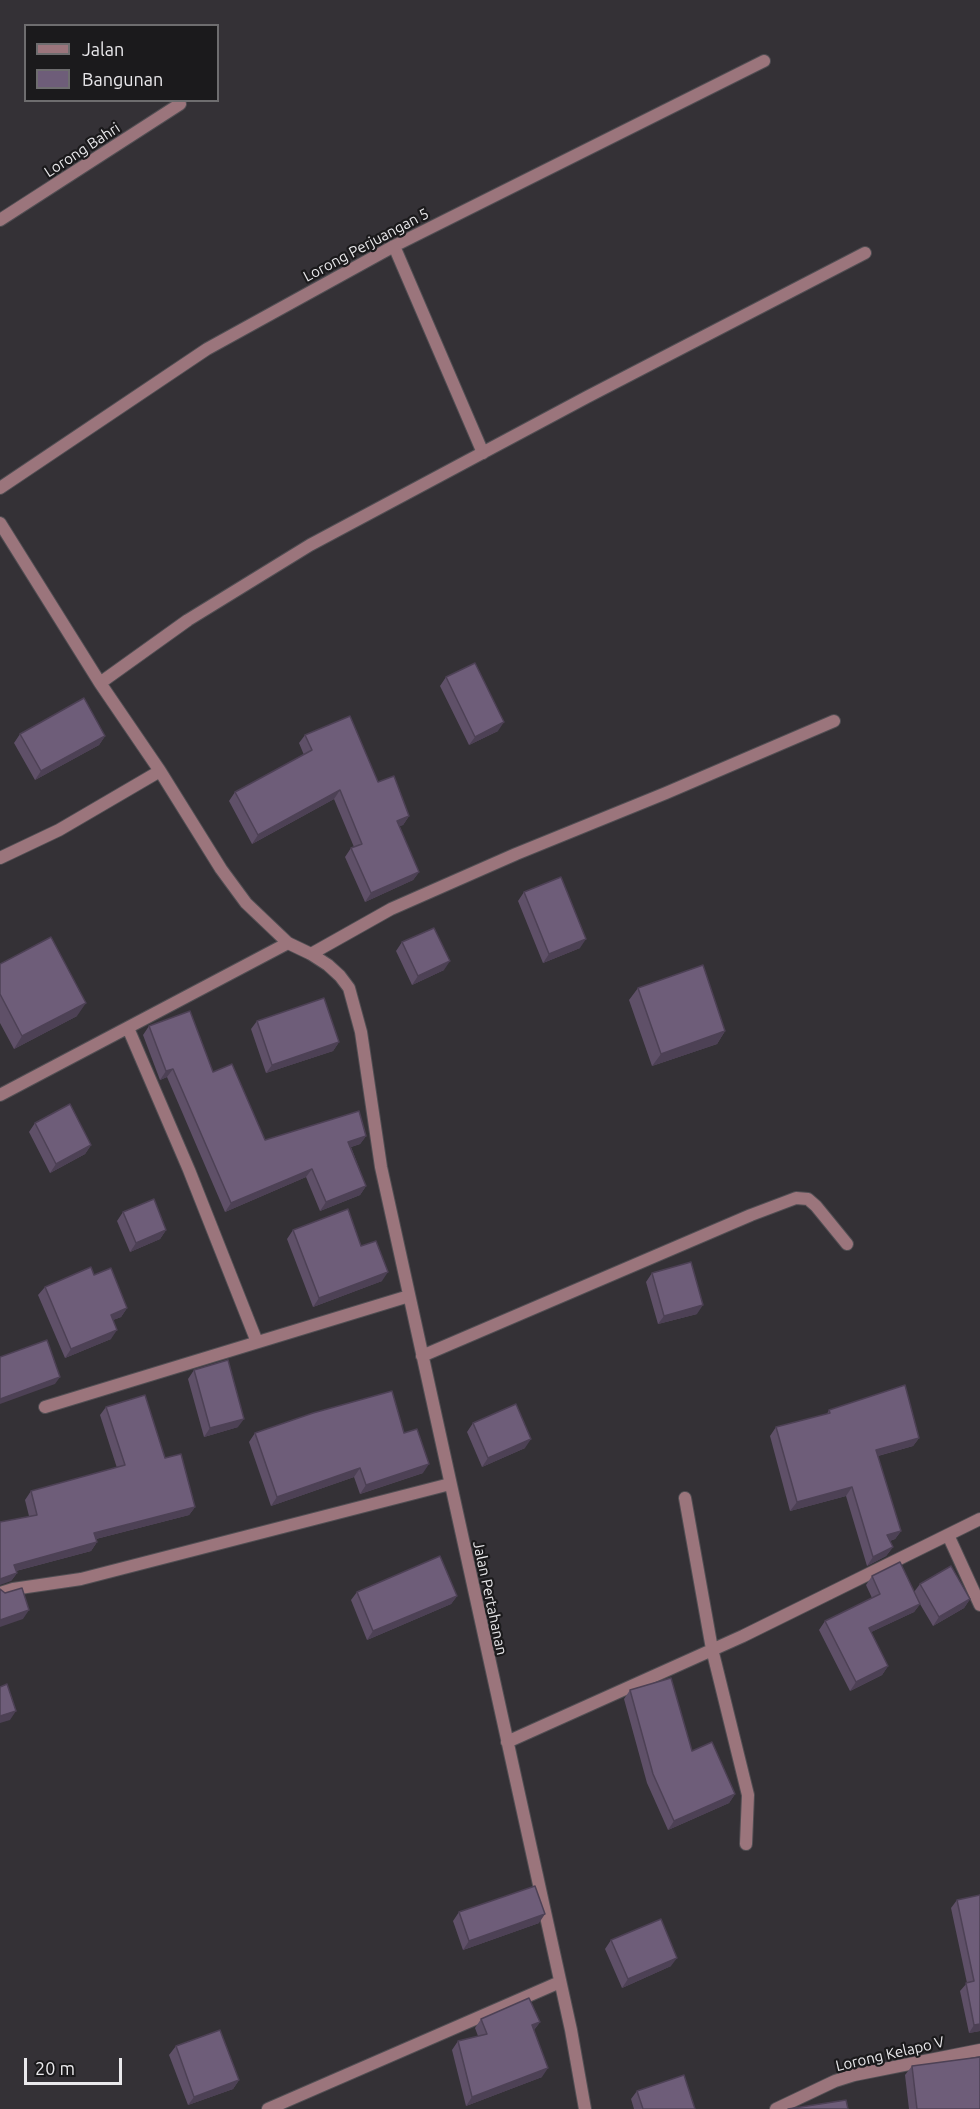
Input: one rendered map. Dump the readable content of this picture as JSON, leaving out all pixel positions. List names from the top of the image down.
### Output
{
  "streets": {
    "street": [
      "Lorong Bahri",
      "Lorong Perjuangan 5",
      "Jalan Pertahanan",
      "Lorong Kelapo V"
    ]
  },
  "legend": ["Jalan", "Bangunan"],
  "scale_bar": "20 m"
}
